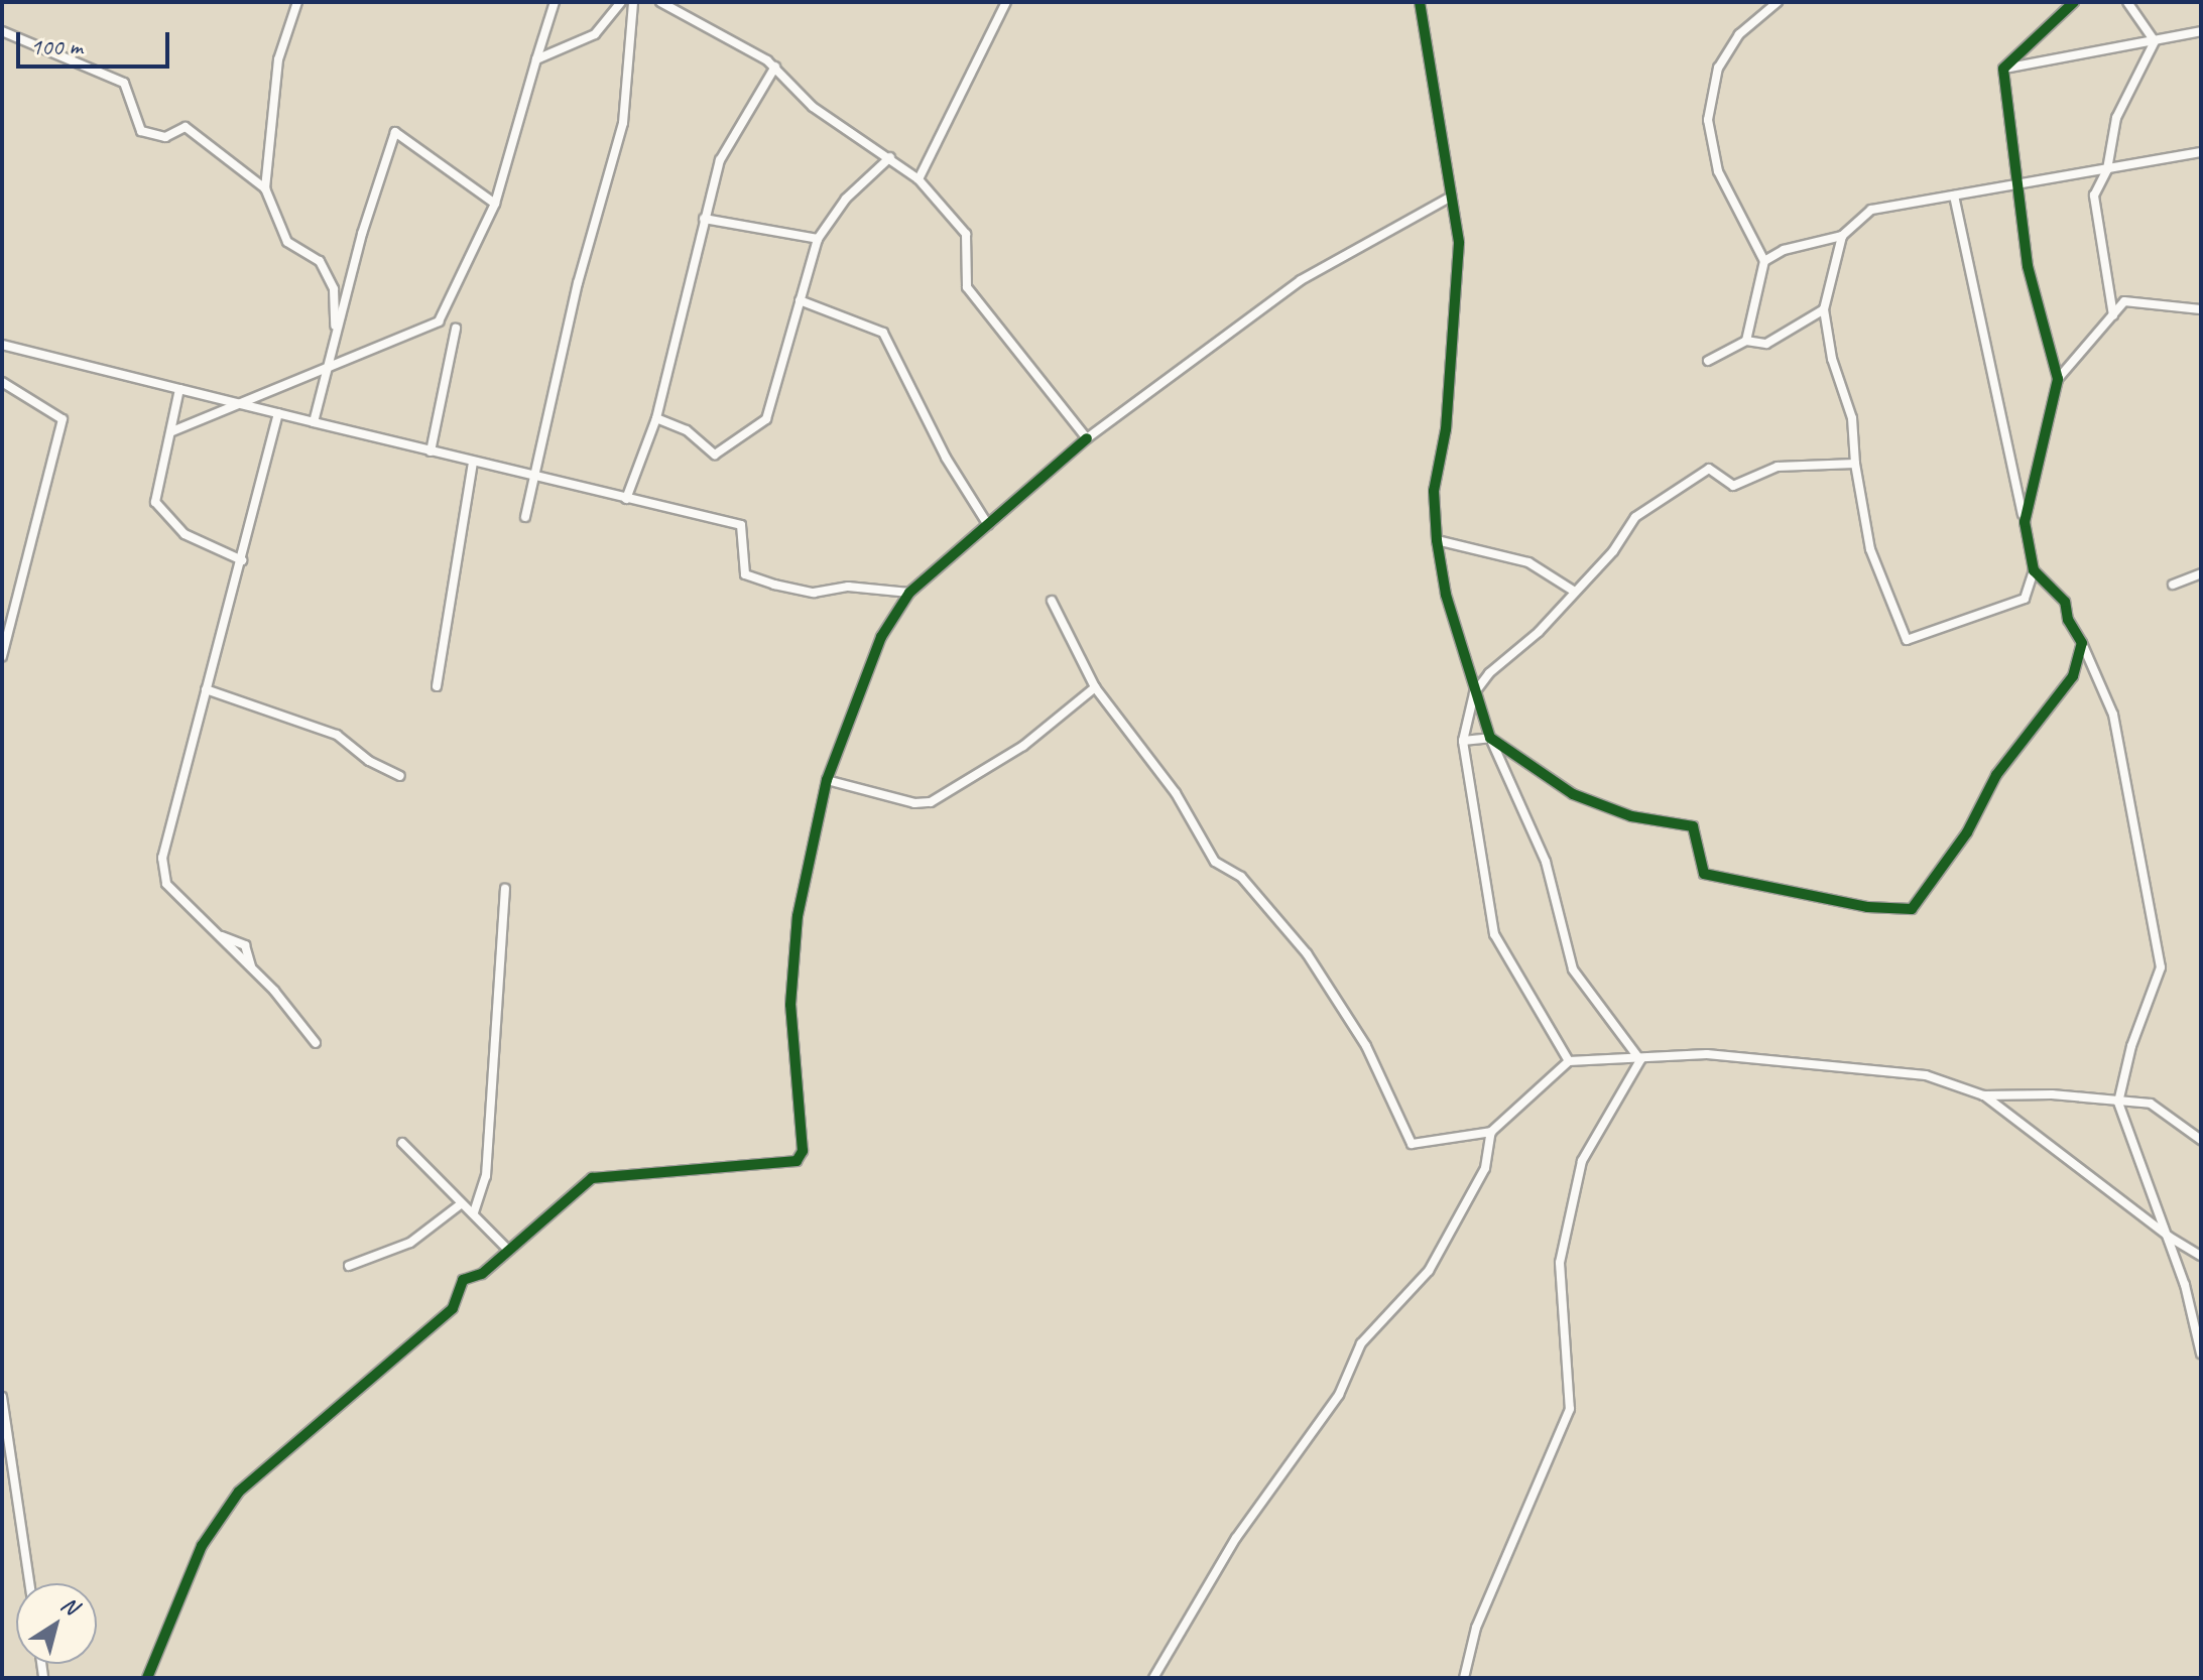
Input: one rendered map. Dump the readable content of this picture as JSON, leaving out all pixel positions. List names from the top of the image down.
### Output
{
  "scale_bar": "100 m",
  "north": "top right"
}
